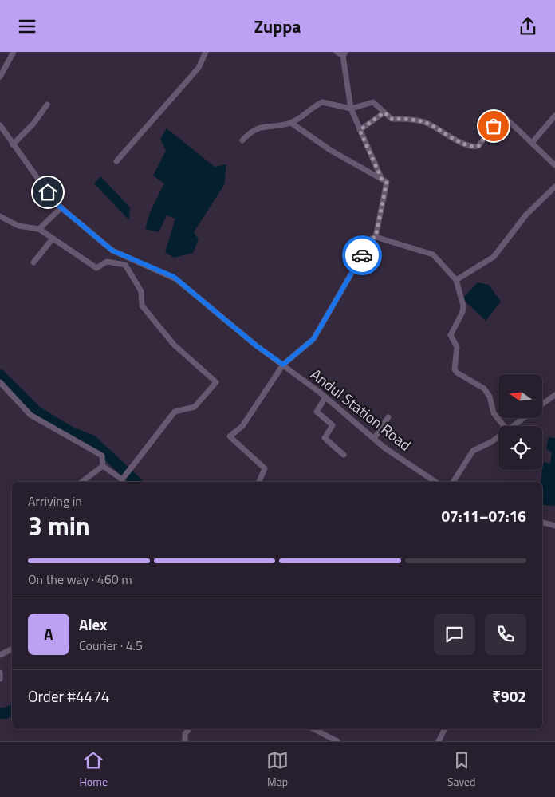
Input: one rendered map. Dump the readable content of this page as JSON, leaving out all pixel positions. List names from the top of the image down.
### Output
{
  "streets": {
    "street": ["Andul Station Road"]
  },
  "north": "left",
  "page": {
    "header": "Zuppa",
    "heading": ["3 min", "Arriving in", "07:11–07:16"],
    "panel": [
      "Alex",
      "Courier · 4.5",
      "Order #4474",
      "₹902"
    ],
    "bar": "On the way · 460 m",
    "round": "A",
    "tabs": ["Home", "Map", "Saved"]
  }
}
